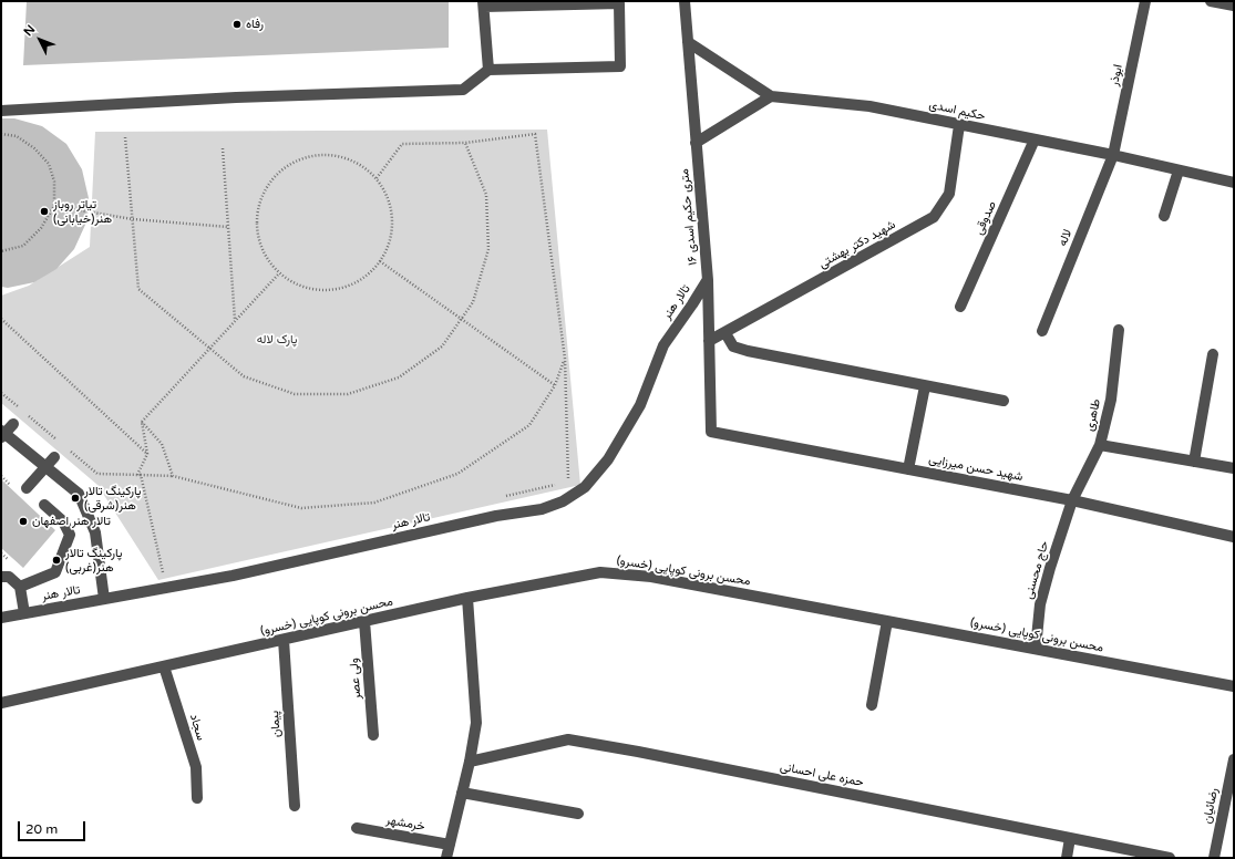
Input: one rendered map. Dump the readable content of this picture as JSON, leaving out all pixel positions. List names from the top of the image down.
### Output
{
  "streets": {
    "street": [
      "ابوذر",
      "حکیم اسدی",
      "۱۶ متری حکیم اسدی",
      "صدوقی",
      "لاله",
      "شهید دکتر بهشتی",
      "تالار هنر",
      "طاهری",
      "شهید حسن میرزایی",
      "حاج محسنی",
      "محسن برونی کوپایی (خسرو)",
      "ولی عصر",
      "پیمان",
      "سجاد",
      "حمزه علی احسانی",
      "رضائیان",
      "خرمشهر"
    ]
  },
  "crossings": [
    ["ابوذر", "حکیم اسدی"],
    ["ابوذر", "لاله"],
    ["حکیم اسدی", "۱۶ متری حکیم اسدی"],
    ["حکیم اسدی", "صدوقی"],
    ["حکیم اسدی", "لاله"],
    ["حکیم اسدی", "شهید دکتر بهشتی"],
    ["۱۶ متری حکیم اسدی", "شهید دکتر بهشتی"],
    ["۱۶ متری حکیم اسدی", "تالار هنر"],
    ["۱۶ متری حکیم اسدی", "شهید حسن میرزایی"],
    ["طاهری", "شهید حسن میرزایی"],
    ["طاهری", "حاج محسنی"],
    ["شهید حسن میرزایی", "حاج محسنی"],
    ["حاج محسنی", "محسن برونی کوپایی (خسرو)"],
    ["محسن برونی کوپایی (خسرو)", "ولی عصر"],
    ["محسن برونی کوپایی (خسرو)", "پیمان"],
    ["محسن برونی کوپایی (خسرو)", "سجاد"]
  ],
  "parks": ["پارک لاله"],
  "places": [
    "رفاه",
    "تیاتر روباز هنر(خیابانی)",
    "پارکینگ تالار هنر(شرقی)",
    "تالار هنر اصفهان",
    "پارکینگ تالار هنر(غربی)"
  ],
  "scale_bar": "20 m",
  "north": "top left"
}
